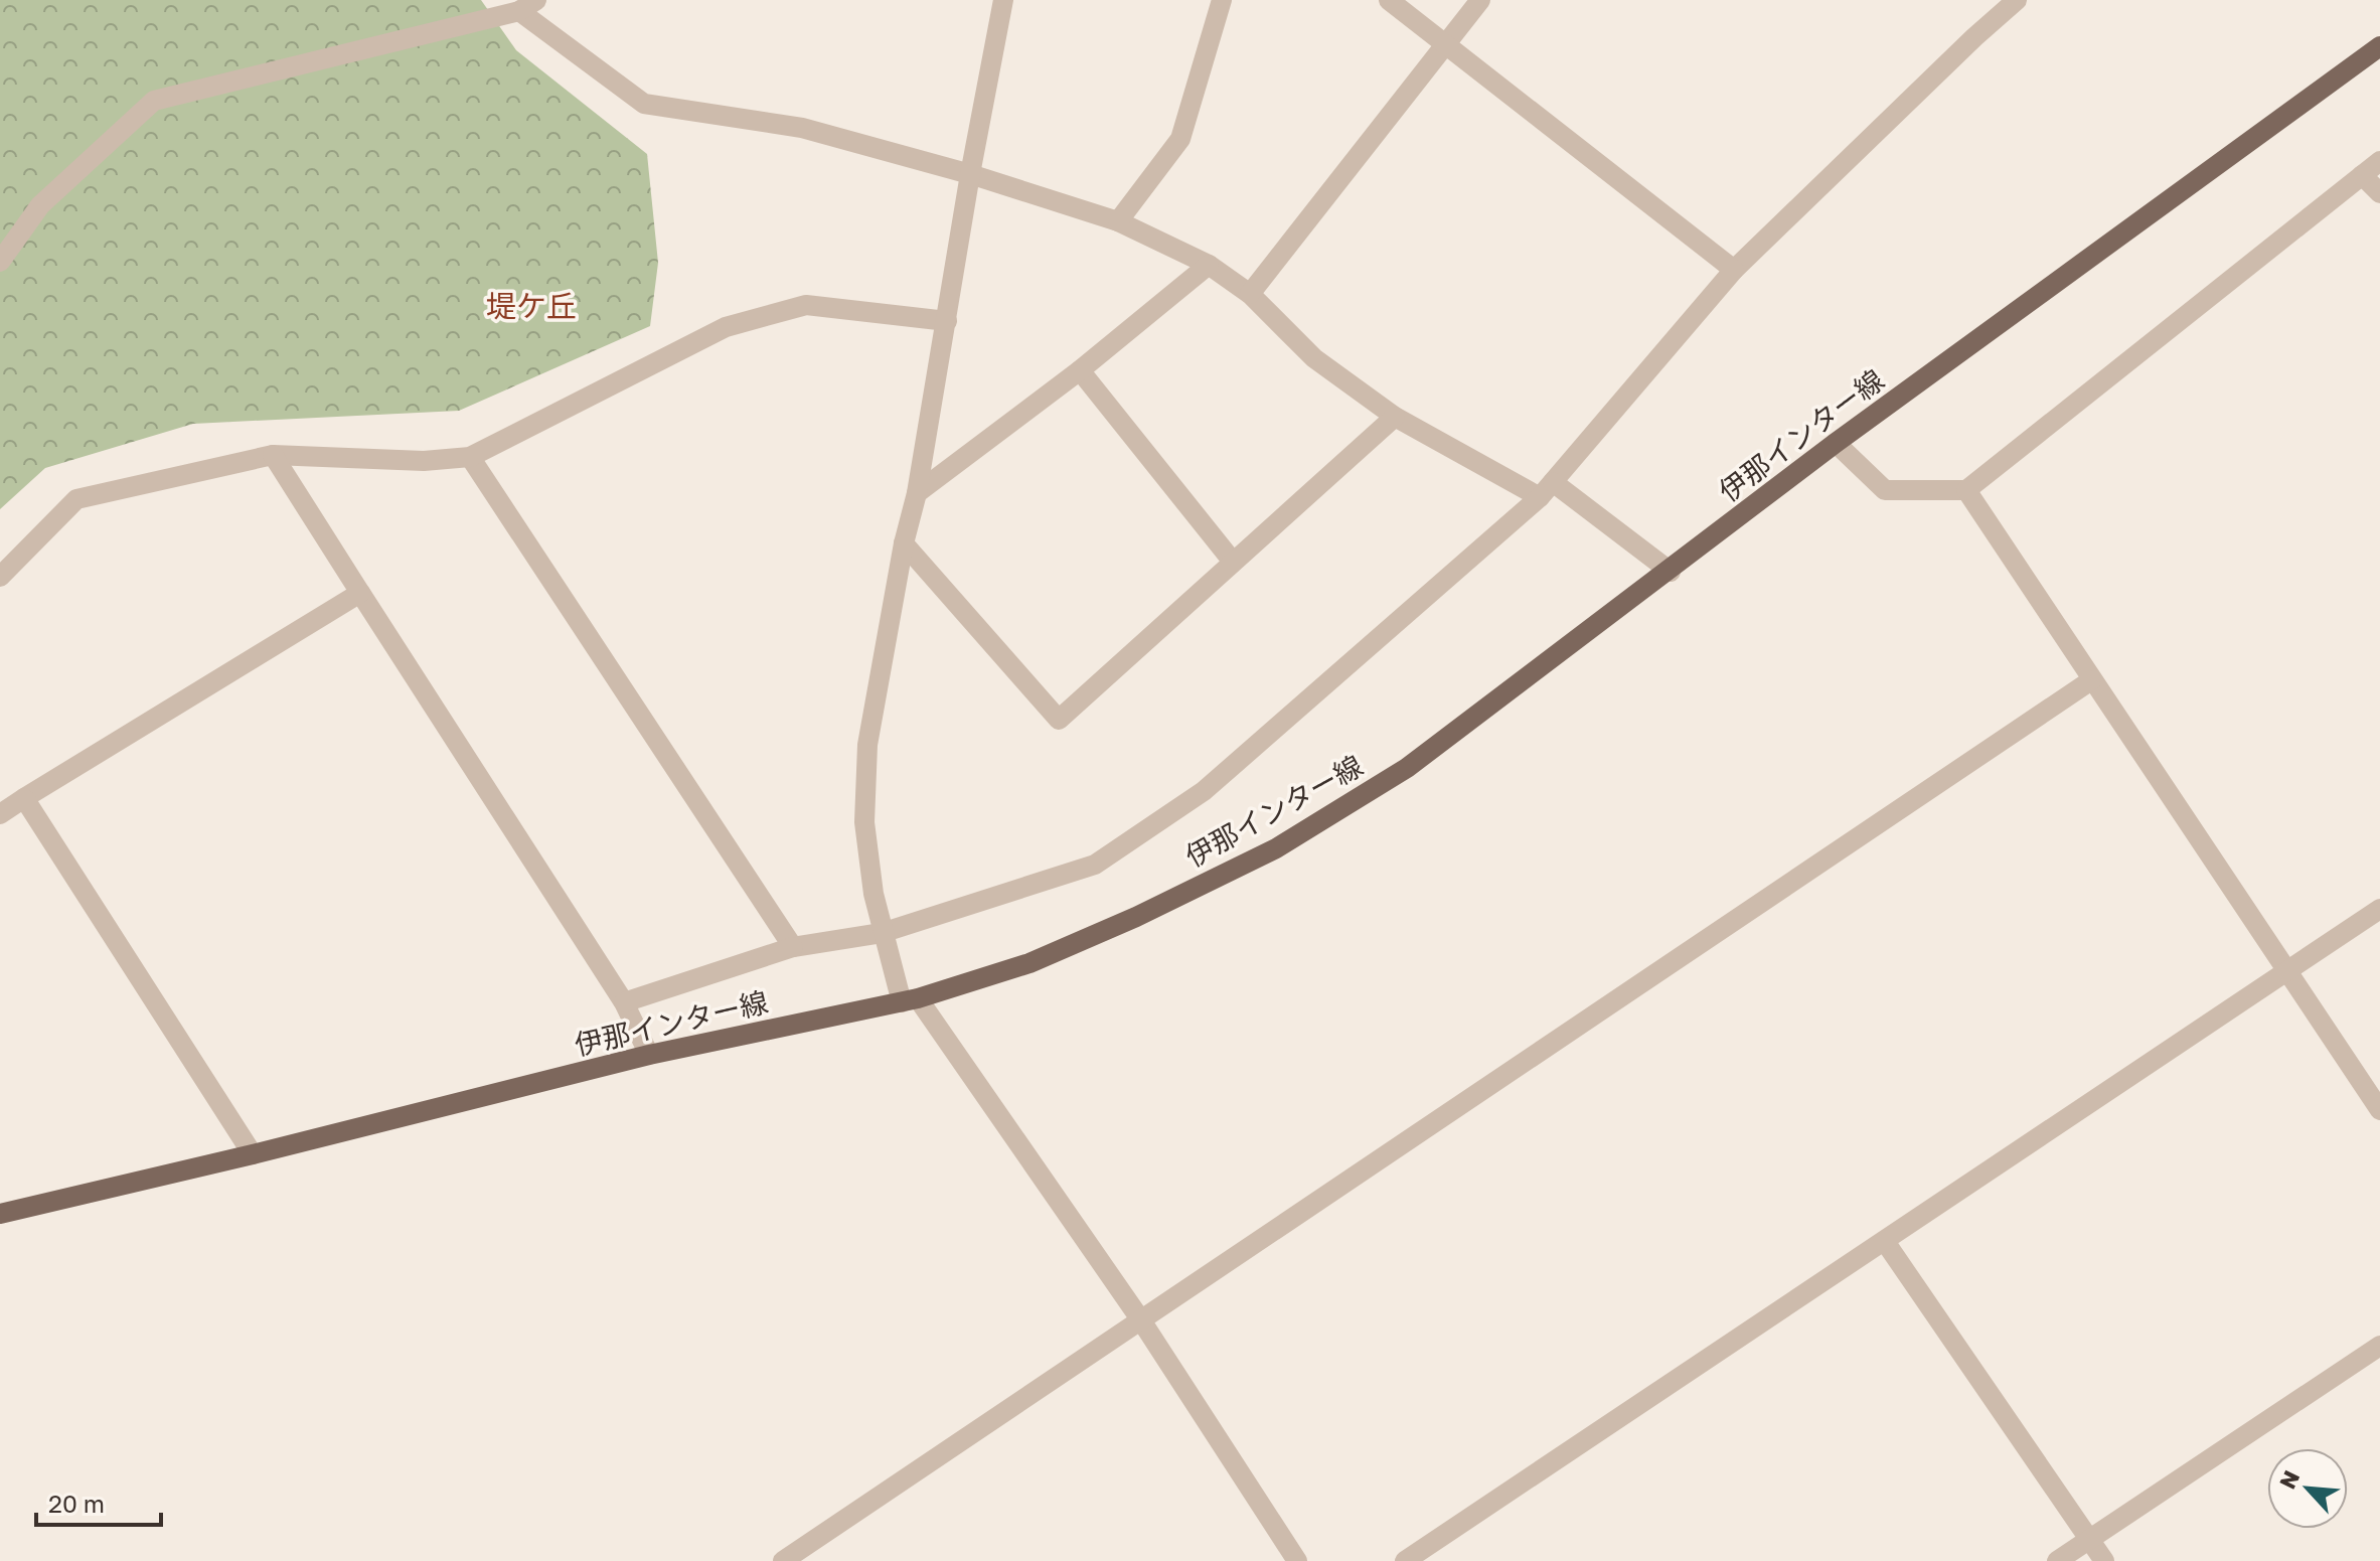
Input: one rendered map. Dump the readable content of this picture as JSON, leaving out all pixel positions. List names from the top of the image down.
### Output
{
  "streets": {
    "main road": ["伊那インター線"]
  },
  "districts": ["堤ケ丘"],
  "scale_bar": "20 m",
  "north": "top left"
}
